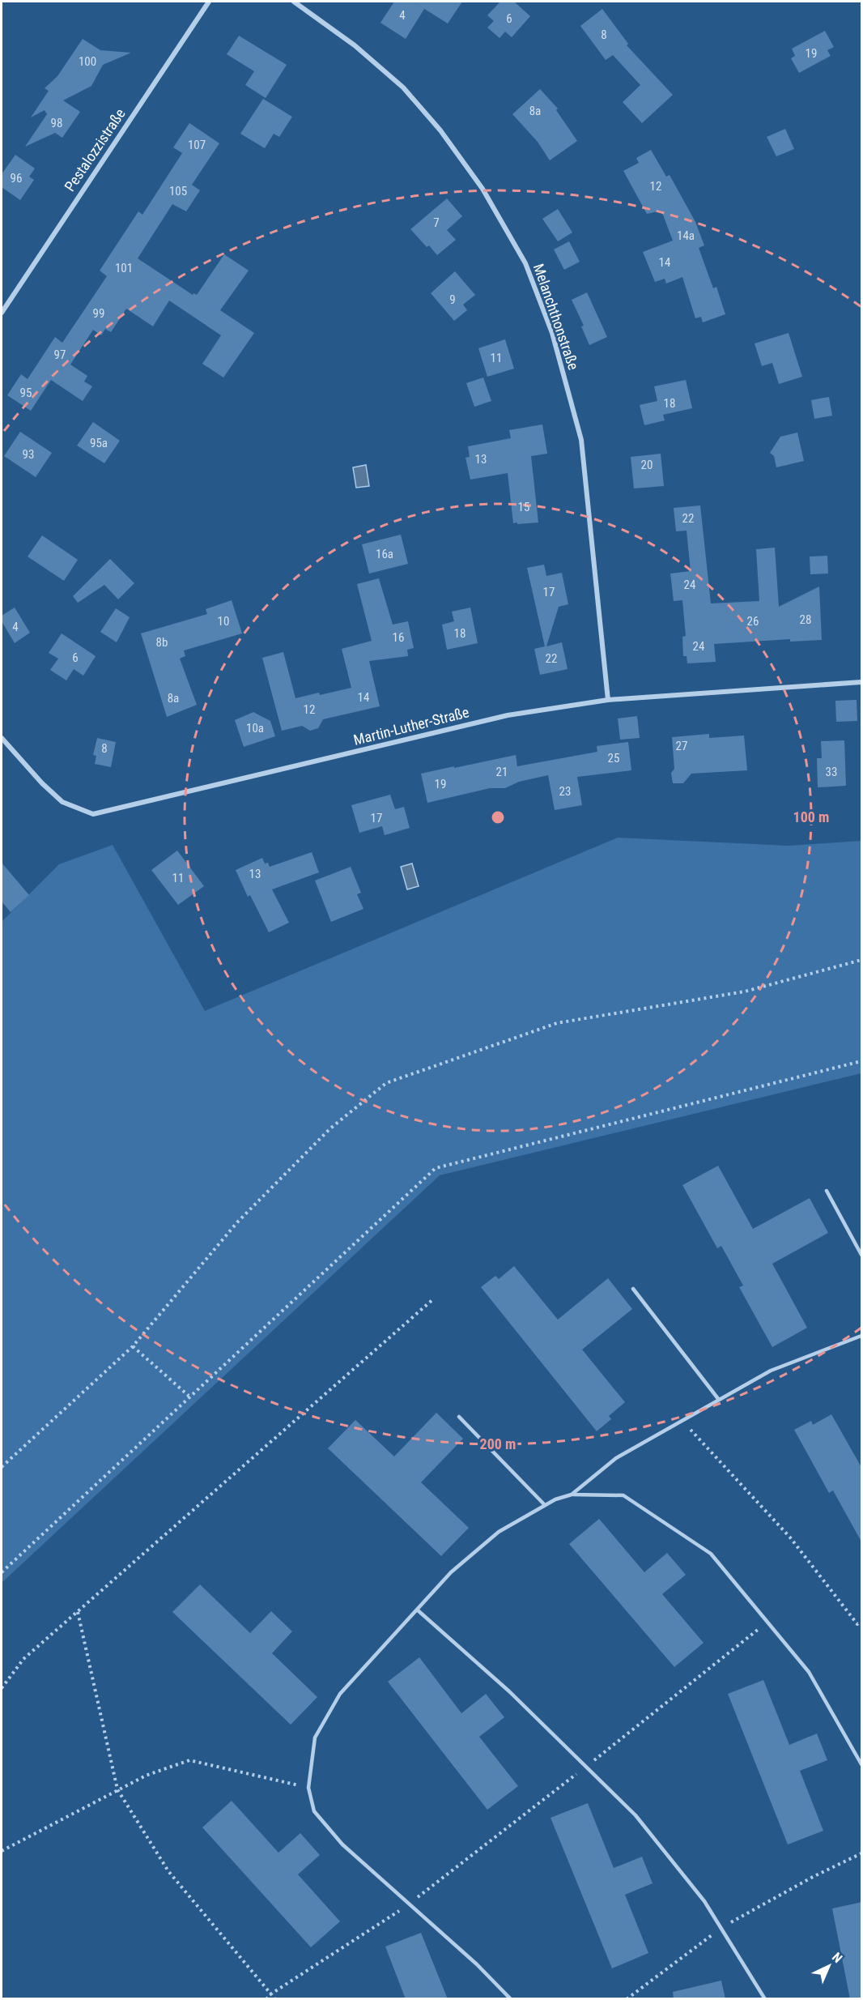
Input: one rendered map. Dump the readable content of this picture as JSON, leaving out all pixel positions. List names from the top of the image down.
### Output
{
  "streets": {
    "street": ["Pestalozzistraße", "Melanchthonstraße", "Martin-Luther-Straße"]
  },
  "crossings": [
    ["Melanchthonstraße", "Martin-Luther-Straße"]
  ],
  "house_numbers": [
    "4",
    "6",
    "8",
    "19",
    "100",
    "8a",
    "98",
    "107",
    "96",
    "12",
    "105",
    "7",
    "14a",
    "14",
    "101",
    "9",
    "99",
    "97",
    "11",
    "95",
    "18",
    "95a",
    "93",
    "13",
    "20",
    "15",
    "22",
    "16a",
    "24",
    "17",
    "28",
    "10",
    "26",
    "4",
    "18",
    "16",
    "8b",
    "24",
    "6",
    "22",
    "14",
    "8a",
    "12",
    "10a",
    "27",
    "8",
    "25",
    "21",
    "33",
    "19",
    "23",
    "17",
    "13",
    "11"
  ],
  "north": "top right",
  "rings": ["100 m", "200 m"]
}
